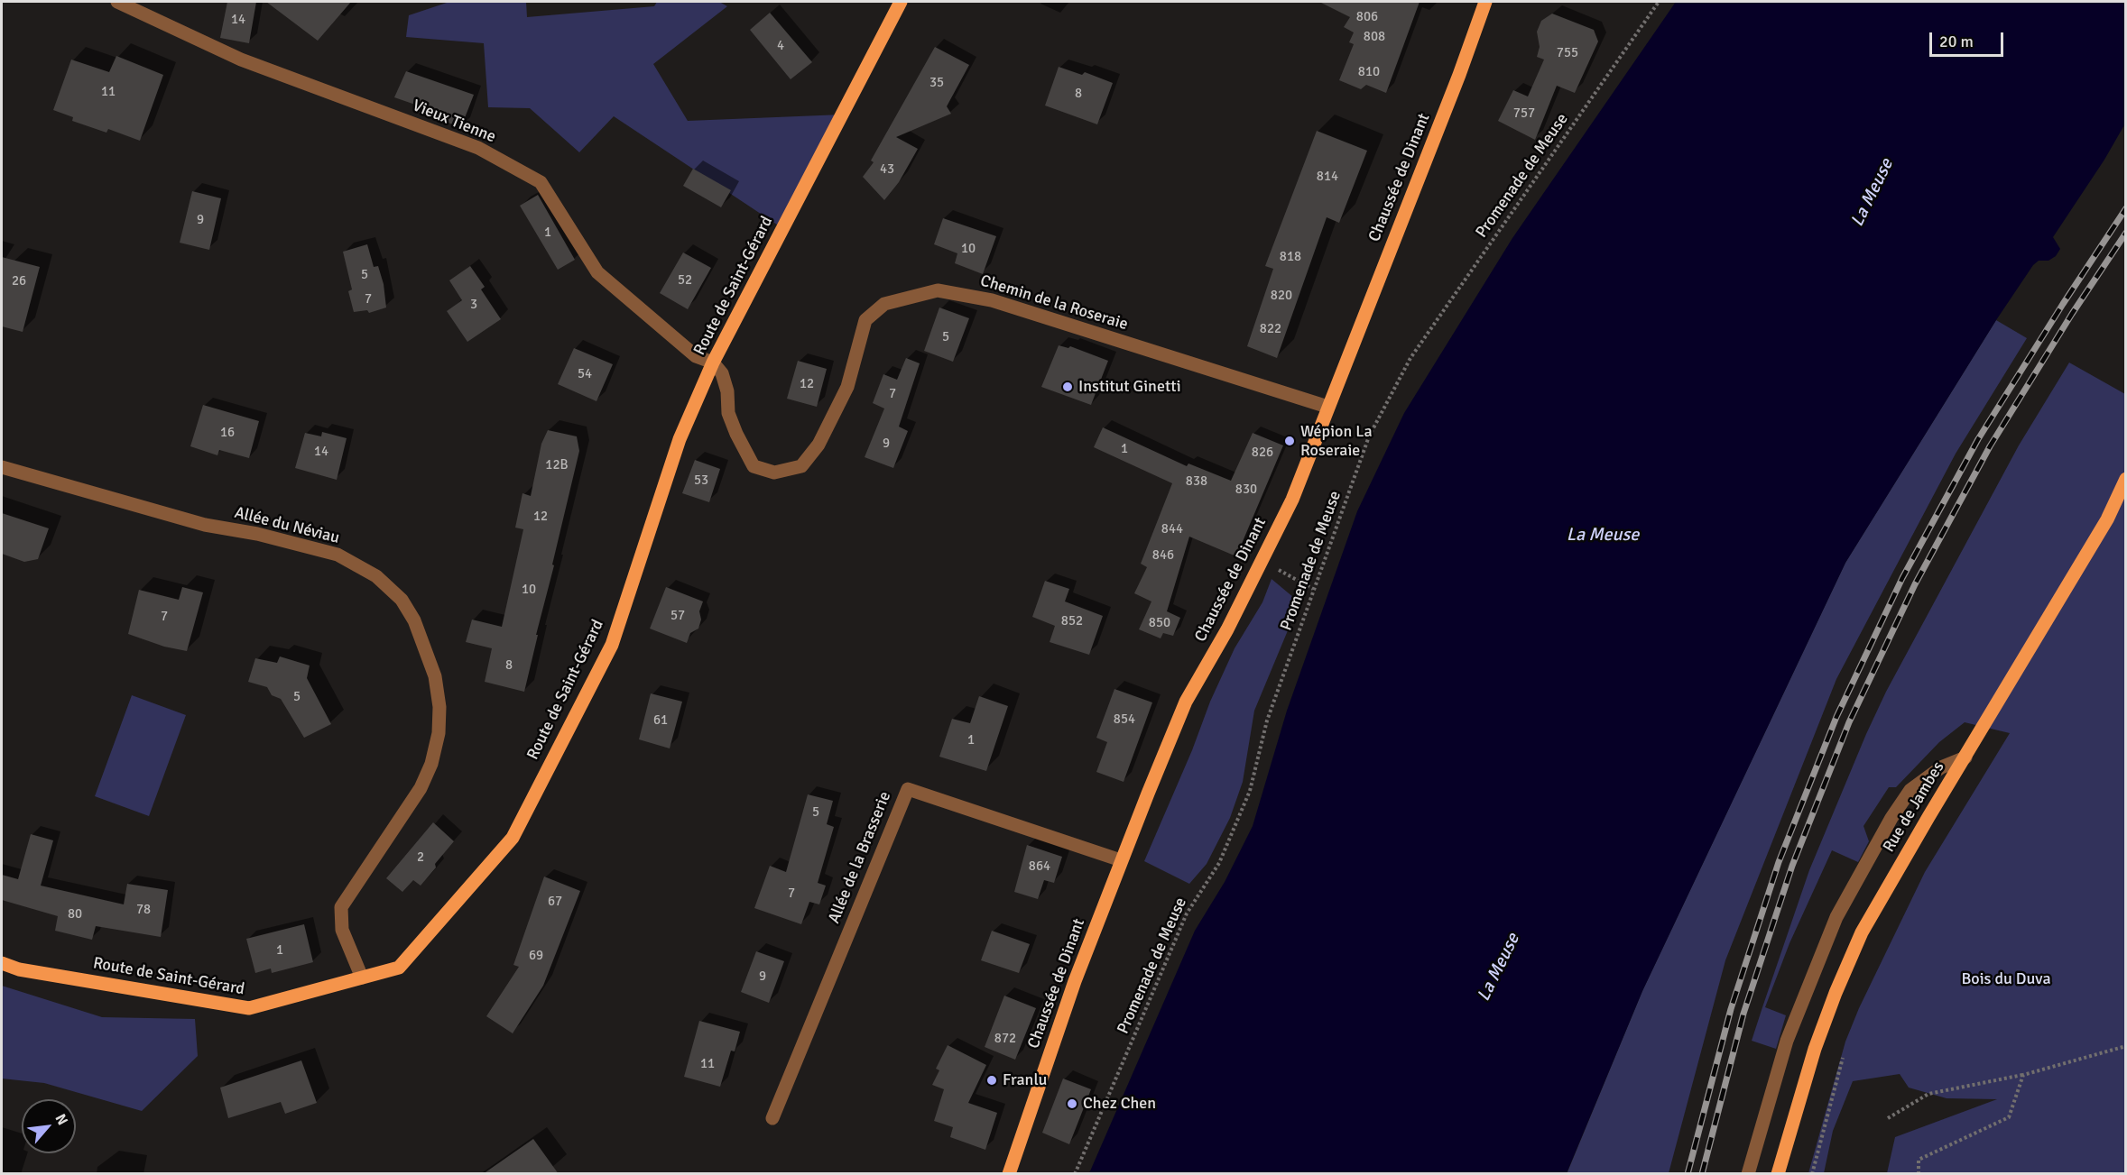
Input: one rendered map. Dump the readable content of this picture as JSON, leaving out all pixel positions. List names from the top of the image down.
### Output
{
  "streets": {
    "main road": ["Chaussée de Dinant", "Route de Saint-Gérard", "Rue de Jambes"],
    "street": [
      "Vieux Tienne",
      "Chemin de la Roseraie",
      "Allée du Néviau",
      "Allée de la Brasserie"
    ],
    "path": ["Promenade de Meuse"]
  },
  "crossings": [
    ["Vieux Tienne", "Route de Saint-Gérard"],
    ["Vieux Tienne", "Chemin de la Roseraie"],
    ["Chaussée de Dinant", "Chemin de la Roseraie"],
    ["Chaussée de Dinant", "Allée de la Brasserie"],
    ["Route de Saint-Gérard", "Chemin de la Roseraie"],
    ["Route de Saint-Gérard", "Allée du Néviau"]
  ],
  "water": ["La Meuse"],
  "parks": ["Bois du Duva"],
  "places": [
    "Institut Ginetti",
    "Wépion La Roseraie",
    "Franlu",
    "Chez Chen"
  ],
  "house_numbers": [
    "806",
    "14",
    "808",
    "4",
    "755",
    "810",
    "35",
    "11",
    "8",
    "757",
    "43",
    "814",
    "9",
    "1",
    "10",
    "818",
    "5",
    "52",
    "26",
    "820",
    "7",
    "3",
    "822",
    "5",
    "54",
    "12",
    "7",
    "16",
    "9",
    "1",
    "14",
    "826",
    "12B",
    "53",
    "838",
    "830",
    "12",
    "844",
    "846",
    "10",
    "57",
    "7",
    "852",
    "850",
    "8",
    "5",
    "854",
    "61",
    "1",
    "5",
    "2",
    "864",
    "7",
    "67",
    "78",
    "80",
    "1",
    "69",
    "9",
    "872",
    "11"
  ],
  "scale_bar": "20 m",
  "north": "top right"
}
